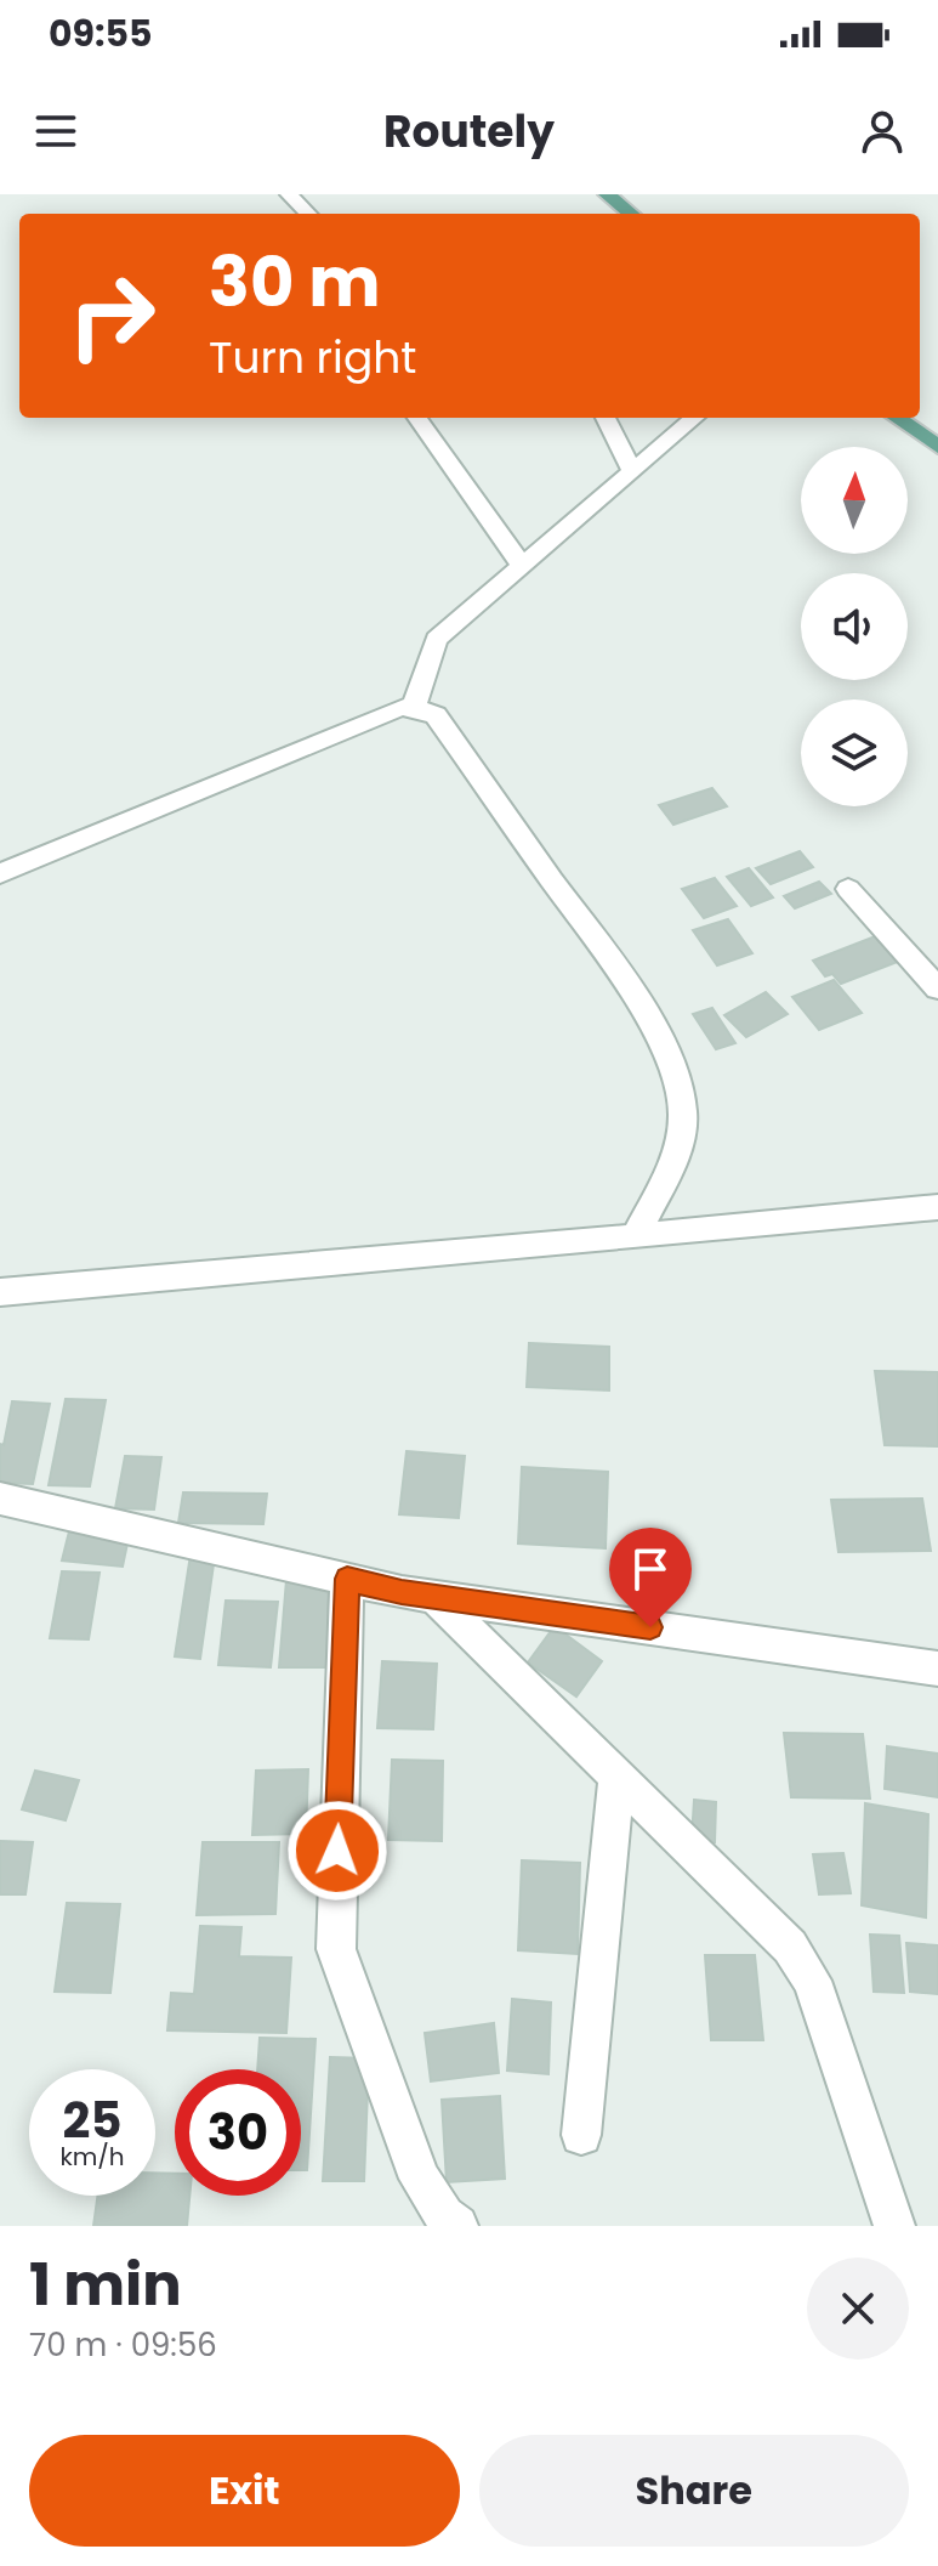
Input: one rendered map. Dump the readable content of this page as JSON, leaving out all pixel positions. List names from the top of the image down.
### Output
{
  "north": "top",
  "page": {
    "status": "09:55",
    "header": "Routely",
    "turn": ["30 m", "Turn right"],
    "speed": "25 km/h",
    "limit": "30",
    "heading": ["1 min", "70 m · 09:56"],
    "buttons": ["Exit", "Share"]
  }
}
